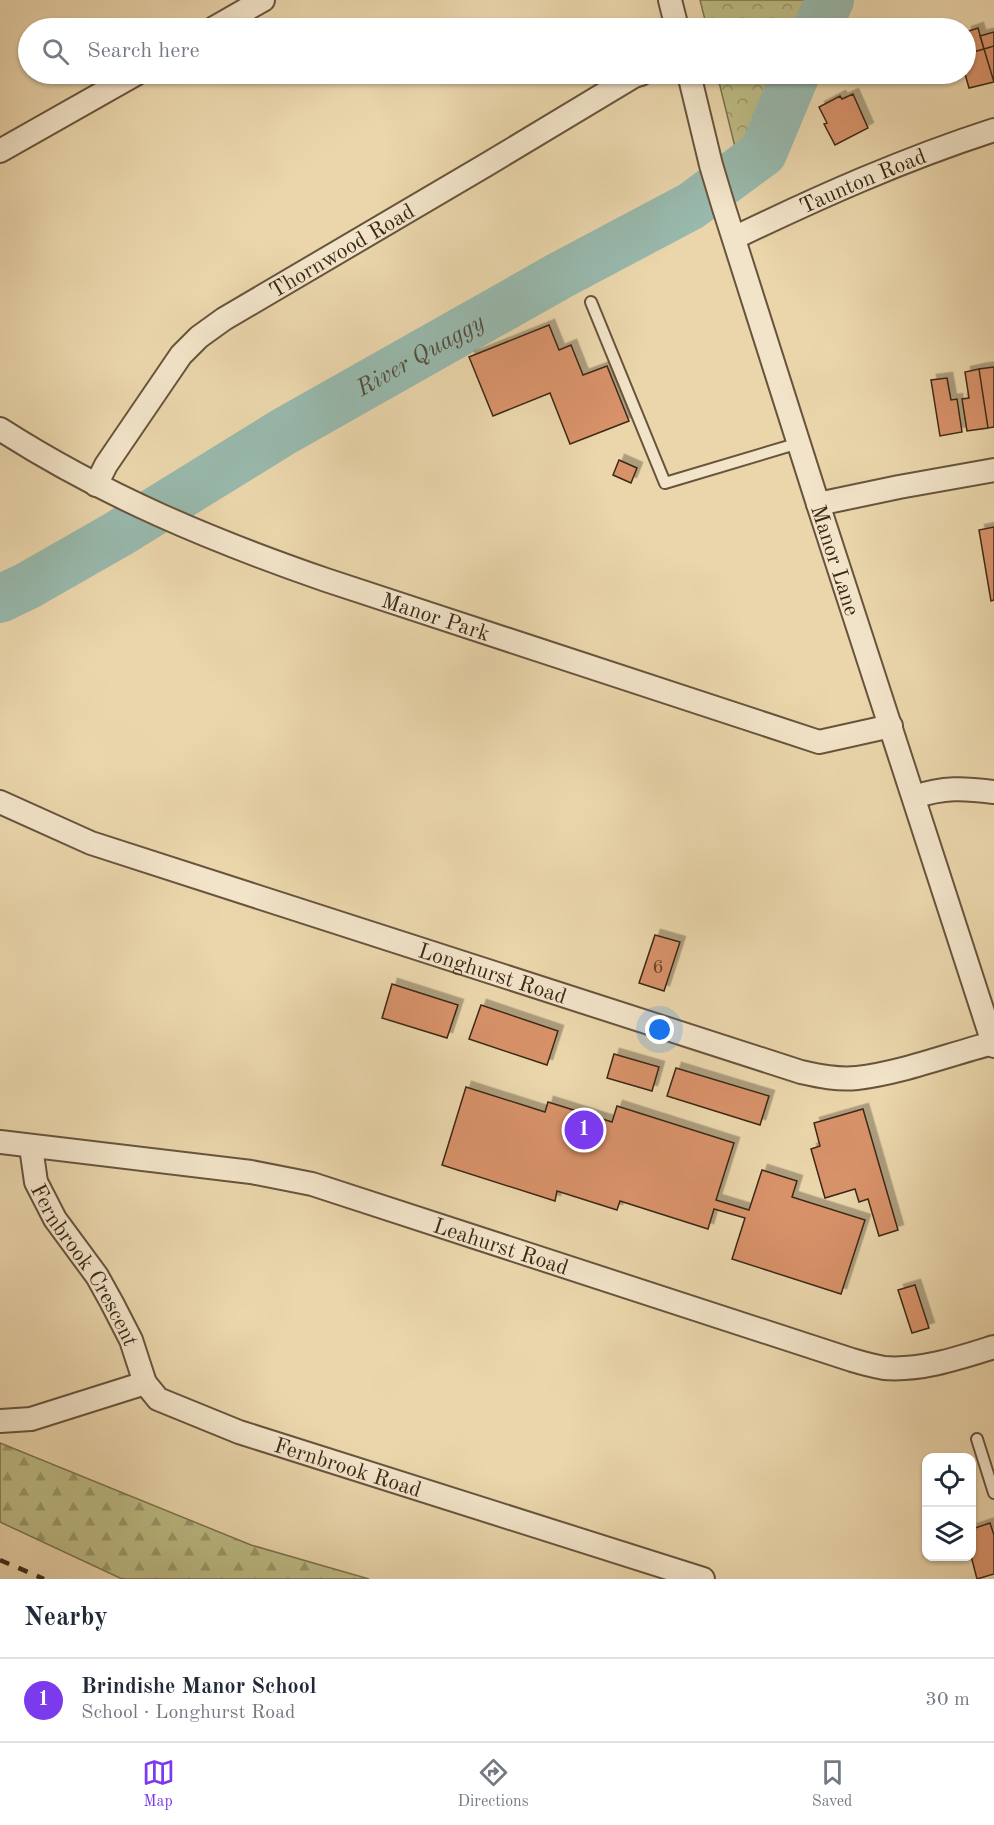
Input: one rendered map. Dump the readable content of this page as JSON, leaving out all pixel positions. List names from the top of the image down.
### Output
{
  "streets": {
    "street": [
      "Taunton Road",
      "Thornwood Road",
      "Manor Lane",
      "Manor Park",
      "Longhurst Road",
      "Leahurst Road",
      "Fernbrook Crescent",
      "Fernbrook Road"
    ]
  },
  "crossings": [
    ["Taunton Road", "Manor Lane"],
    ["Thornwood Road", "Manor Park"],
    ["Manor Lane", "Manor Park"],
    ["Manor Lane", "Longhurst Road"],
    ["Leahurst Road", "Fernbrook Crescent"],
    ["Fernbrook Crescent", "Fernbrook Road"]
  ],
  "water": ["River Quaggy"],
  "house_numbers": ["6"],
  "page": {
    "search": "Search here",
    "pins": "1",
    "heading": "Nearby",
    "list": [
      {
        "mark": "1",
        "name": "Brindishe Manor School",
        "note": "School · Longhurst Road",
        "value": "30 m"
      }
    ],
    "nav": ["Map", "Directions", "Saved"]
  }
}
